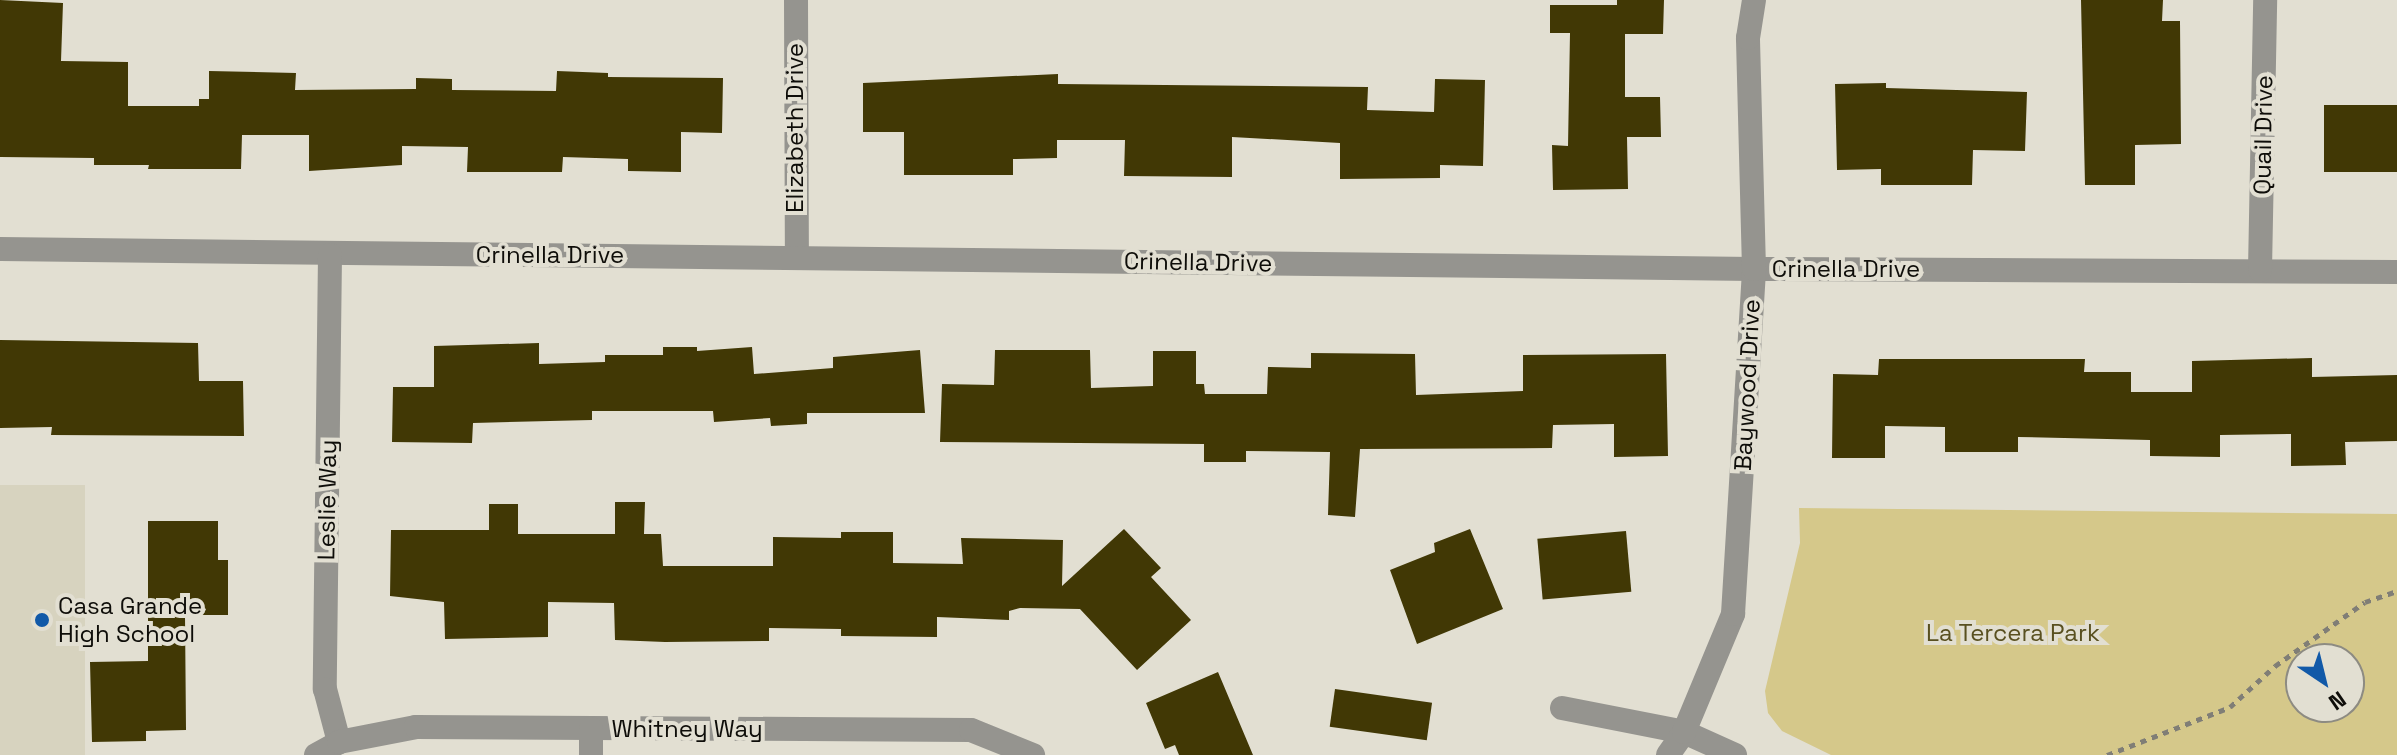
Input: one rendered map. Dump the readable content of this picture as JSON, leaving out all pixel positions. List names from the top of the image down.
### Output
{
  "streets": {
    "street": [
      "Elizabeth Drive",
      "Quail Drive",
      "Crinella Drive",
      "Baywood Drive",
      "Leslie Way",
      "Whitney Way"
    ]
  },
  "crossings": [
    ["Elizabeth Drive", "Crinella Drive"],
    ["Quail Drive", "Crinella Drive"],
    ["Crinella Drive", "Baywood Drive"],
    ["Crinella Drive", "Leslie Way"],
    ["Leslie Way", "Whitney Way"]
  ],
  "parks": ["La Tercera Park"],
  "places": ["Casa Grande High School"],
  "north": "bottom right"
}
